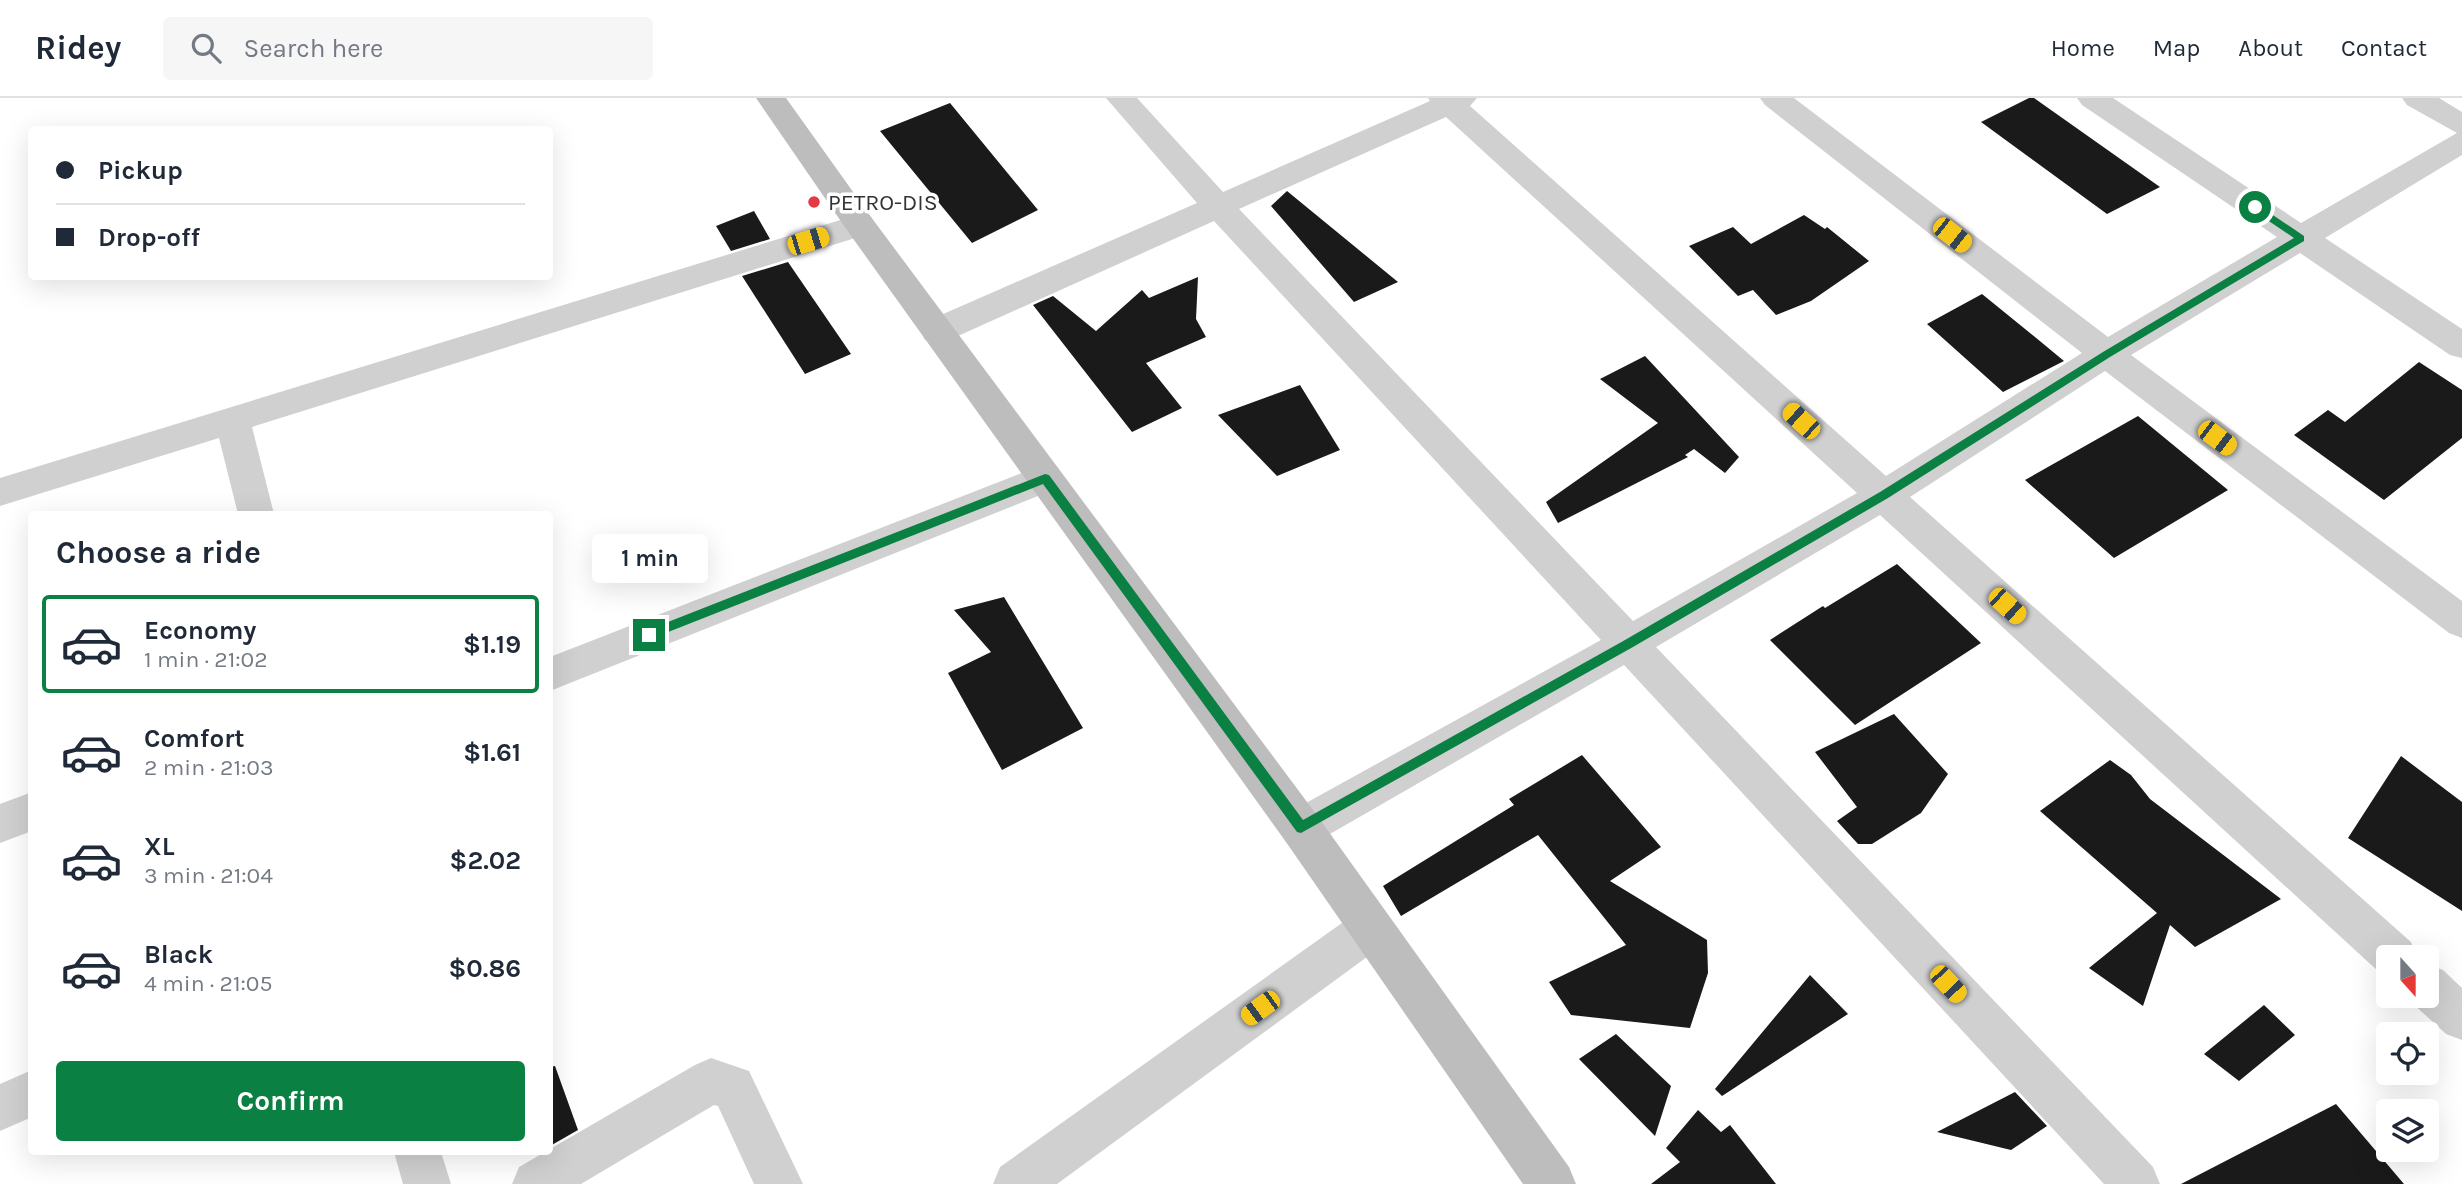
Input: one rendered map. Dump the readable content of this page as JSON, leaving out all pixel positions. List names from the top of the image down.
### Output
{
  "places": ["PETRO-DIS"],
  "north": "bottom",
  "page": {
    "header": "Ridey",
    "search": "Search here",
    "nav": [
      "Home",
      "Map",
      "About",
      "Contact"
    ],
    "banner": ["Pickup", "Drop-off"],
    "heading": "Choose a ride",
    "bubble": "1 min",
    "list": [
      {
        "name": "Economy",
        "note": "1 min · 21:02",
        "value": "$1.19"
      },
      {
        "name": "Comfort",
        "note": "2 min · 21:03",
        "value": "$1.61"
      },
      {
        "name": "XL",
        "note": "3 min · 21:04",
        "value": "$2.02"
      },
      {
        "name": "Black",
        "note": "4 min · 21:05",
        "value": "$0.86"
      }
    ],
    "buttons": "Confirm"
  }
}
